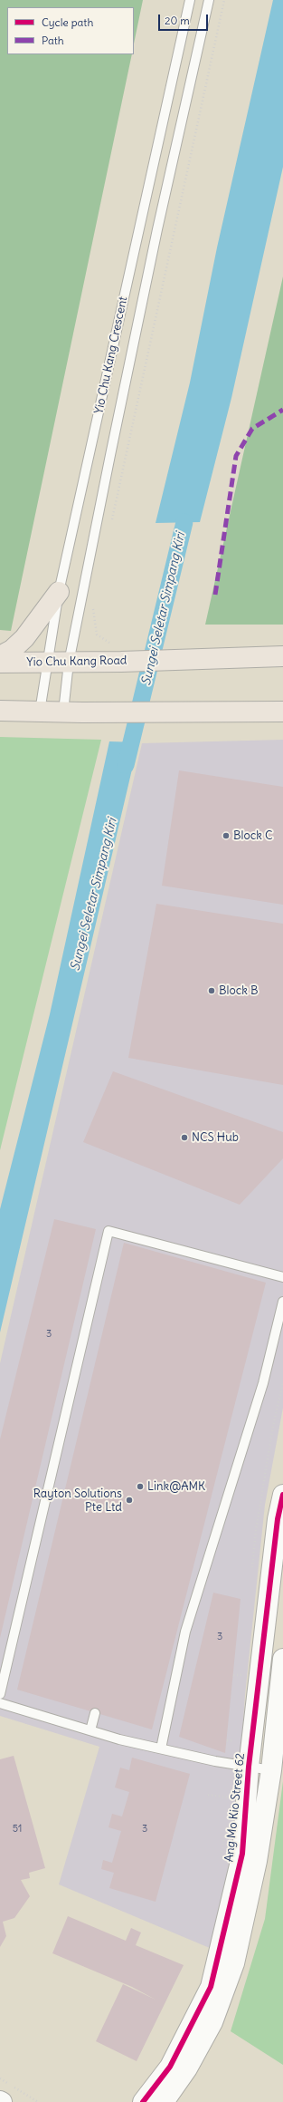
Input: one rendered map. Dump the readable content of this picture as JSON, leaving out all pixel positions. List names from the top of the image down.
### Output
{
  "streets": {
    "main road": ["Yio Chu Kang Road"],
    "street": ["Ang Mo Kio Street 62"],
    "lane": ["Yio Chu Kang Crescent"]
  },
  "crossings": [
    ["Yio Chu Kang Crescent", "Yio Chu Kang Road"]
  ],
  "water": ["Sungei Seletar Simpang Kiri"],
  "places": [
    "Block C",
    "Block B",
    "NCS Hub",
    "Link@AMK",
    "Rayton Solutions Pte Ltd"
  ],
  "house_numbers": [
    "3",
    "3",
    "51",
    "3"
  ],
  "legend": ["Cycle path", "Path"],
  "scale_bar": "20 m"
}
